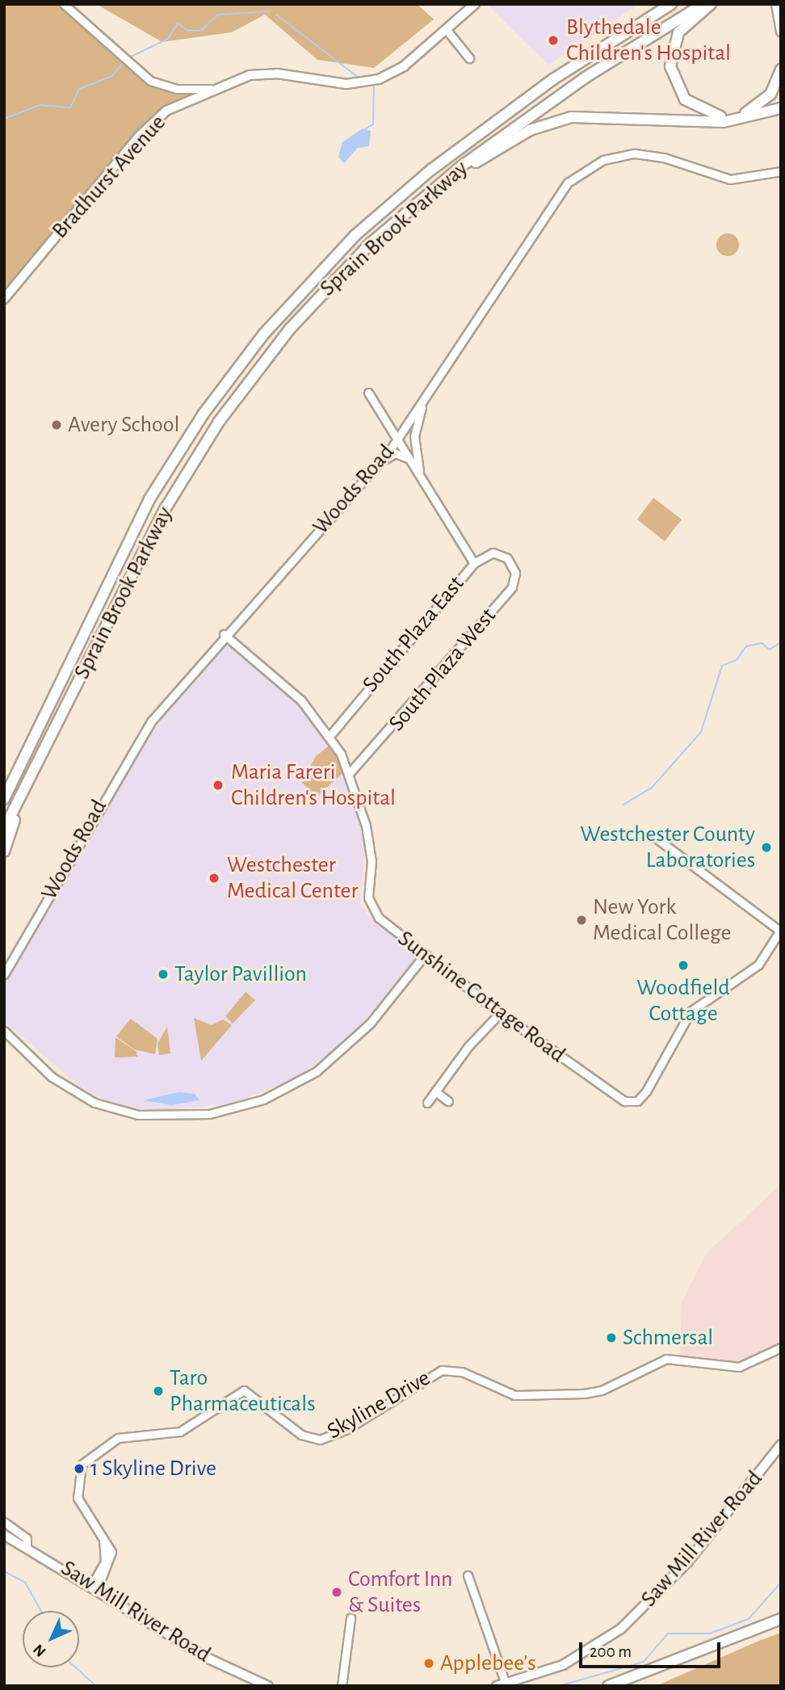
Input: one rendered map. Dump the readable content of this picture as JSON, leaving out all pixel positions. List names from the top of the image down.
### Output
{
  "streets": {
    "highway": ["Sprain Brook Parkway"],
    "main road": ["Bradhurst Avenue", "Saw Mill River Road"],
    "street": [
      "Woods Road",
      "South Plaza East",
      "South Plaza West",
      "Sunshine Cottage Road",
      "Skyline Drive"
    ]
  },
  "crossings": [
    ["Woods Road", "Sunshine Cottage Road"],
    ["South Plaza East", "South Plaza West"],
    ["South Plaza East", "Sunshine Cottage Road"],
    ["South Plaza West", "Sunshine Cottage Road"],
    ["Skyline Drive", "Saw Mill River Road"]
  ],
  "places": [
    "Blythedale Children's Hospital",
    "Avery School",
    "Maria Fareri Children's Hospital",
    "Westchester County Laboratories",
    "Westchester Medical Center",
    "New York Medical College",
    "Woodfield Cottage",
    "Taylor Pavillion",
    "Schmersal",
    "Taro Pharmaceuticals",
    "1 Skyline Drive",
    "Comfort Inn & Suites",
    "Applebee's"
  ],
  "scale_bar": "200 m",
  "north": "bottom left"
}
